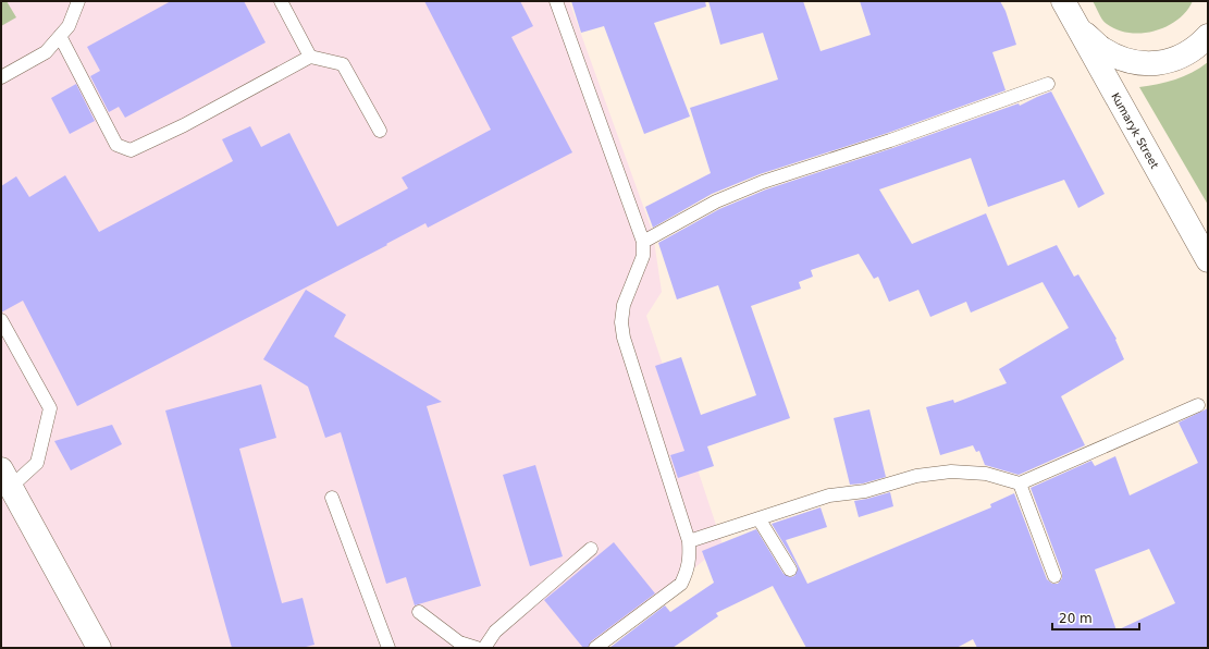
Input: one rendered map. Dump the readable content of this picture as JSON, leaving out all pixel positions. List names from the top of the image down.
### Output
{
  "streets": {
    "main road": ["Kumaryk Street"]
  },
  "scale_bar": "20 m"
}
